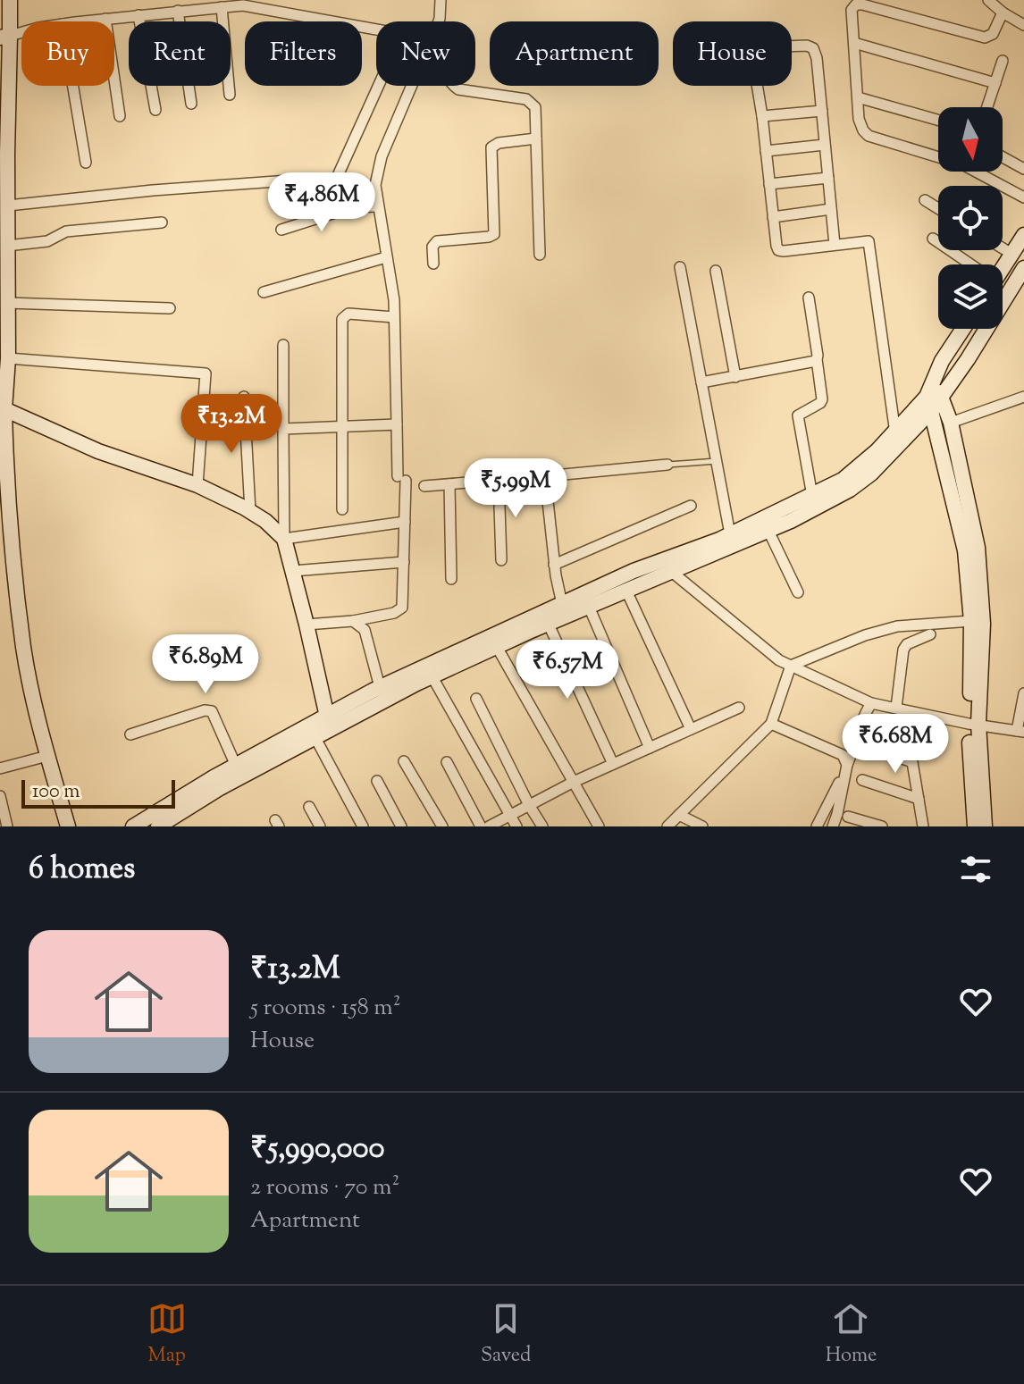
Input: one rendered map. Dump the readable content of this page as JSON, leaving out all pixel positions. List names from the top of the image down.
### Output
{
  "scale_bar": "100 m",
  "north": "bottom",
  "page": {
    "chip": [
      "Buy",
      "Rent",
      "Filters",
      "New",
      "Apartment",
      "House"
    ],
    "price": [
      "₹4.86M",
      "₹13.2M",
      "₹5.99M",
      "₹6.89M",
      "₹6.57M",
      "₹6.68M"
    ],
    "scale": "100 m",
    "heading": "6 homes",
    "list": [
      {
        "name": "₹13.2M",
        "note": "5 rooms · 158 m² · House"
      },
      {
        "name": "₹5,990,000",
        "note": "2 rooms · 70 m² · Apartment"
      }
    ],
    "tabs": ["Map", "Saved", "Home"]
  }
}
